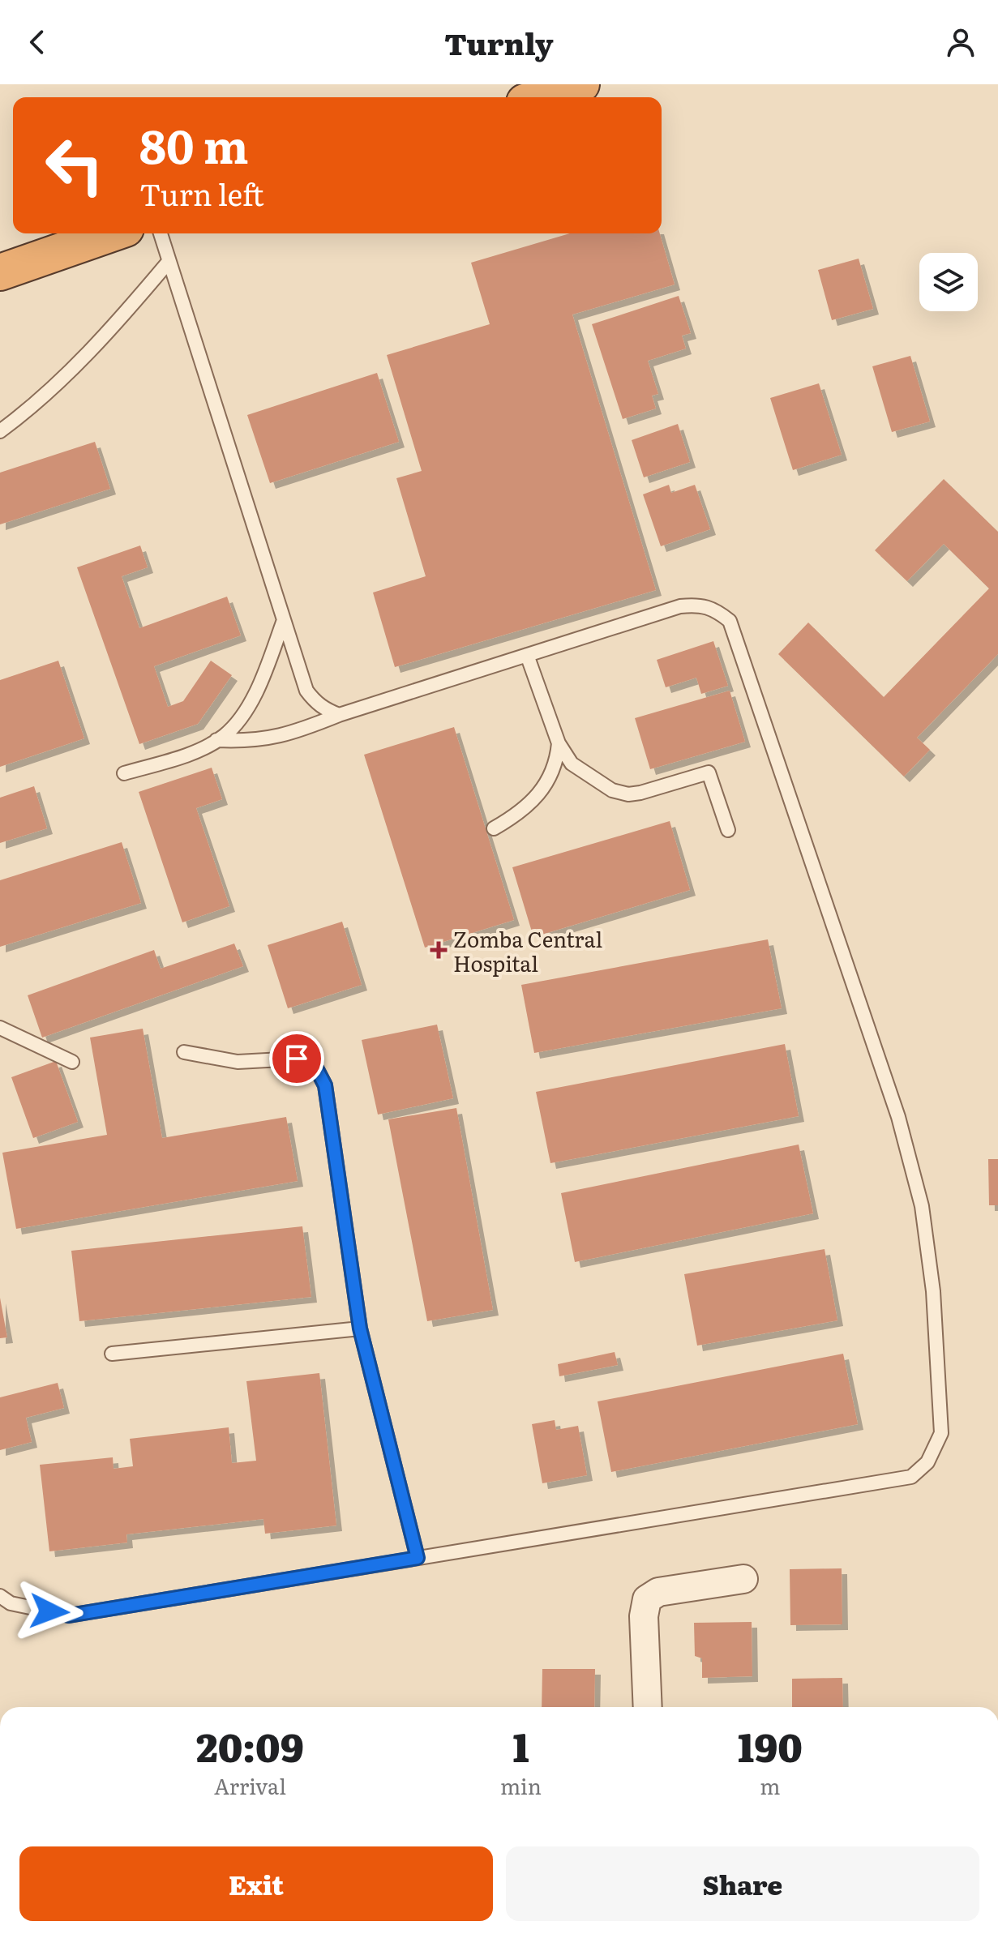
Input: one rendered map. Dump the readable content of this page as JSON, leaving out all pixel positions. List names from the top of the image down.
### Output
{
  "places": {
    "health": ["Zomba Central Hospital"]
  },
  "page": {
    "header": "Turnly",
    "turn": ["80 m", "Turn left"],
    "eta": [
      "20:09",
      "Arrival",
      "1",
      "min",
      "190",
      "m"
    ],
    "buttons": ["Exit", "Share"]
  }
}
